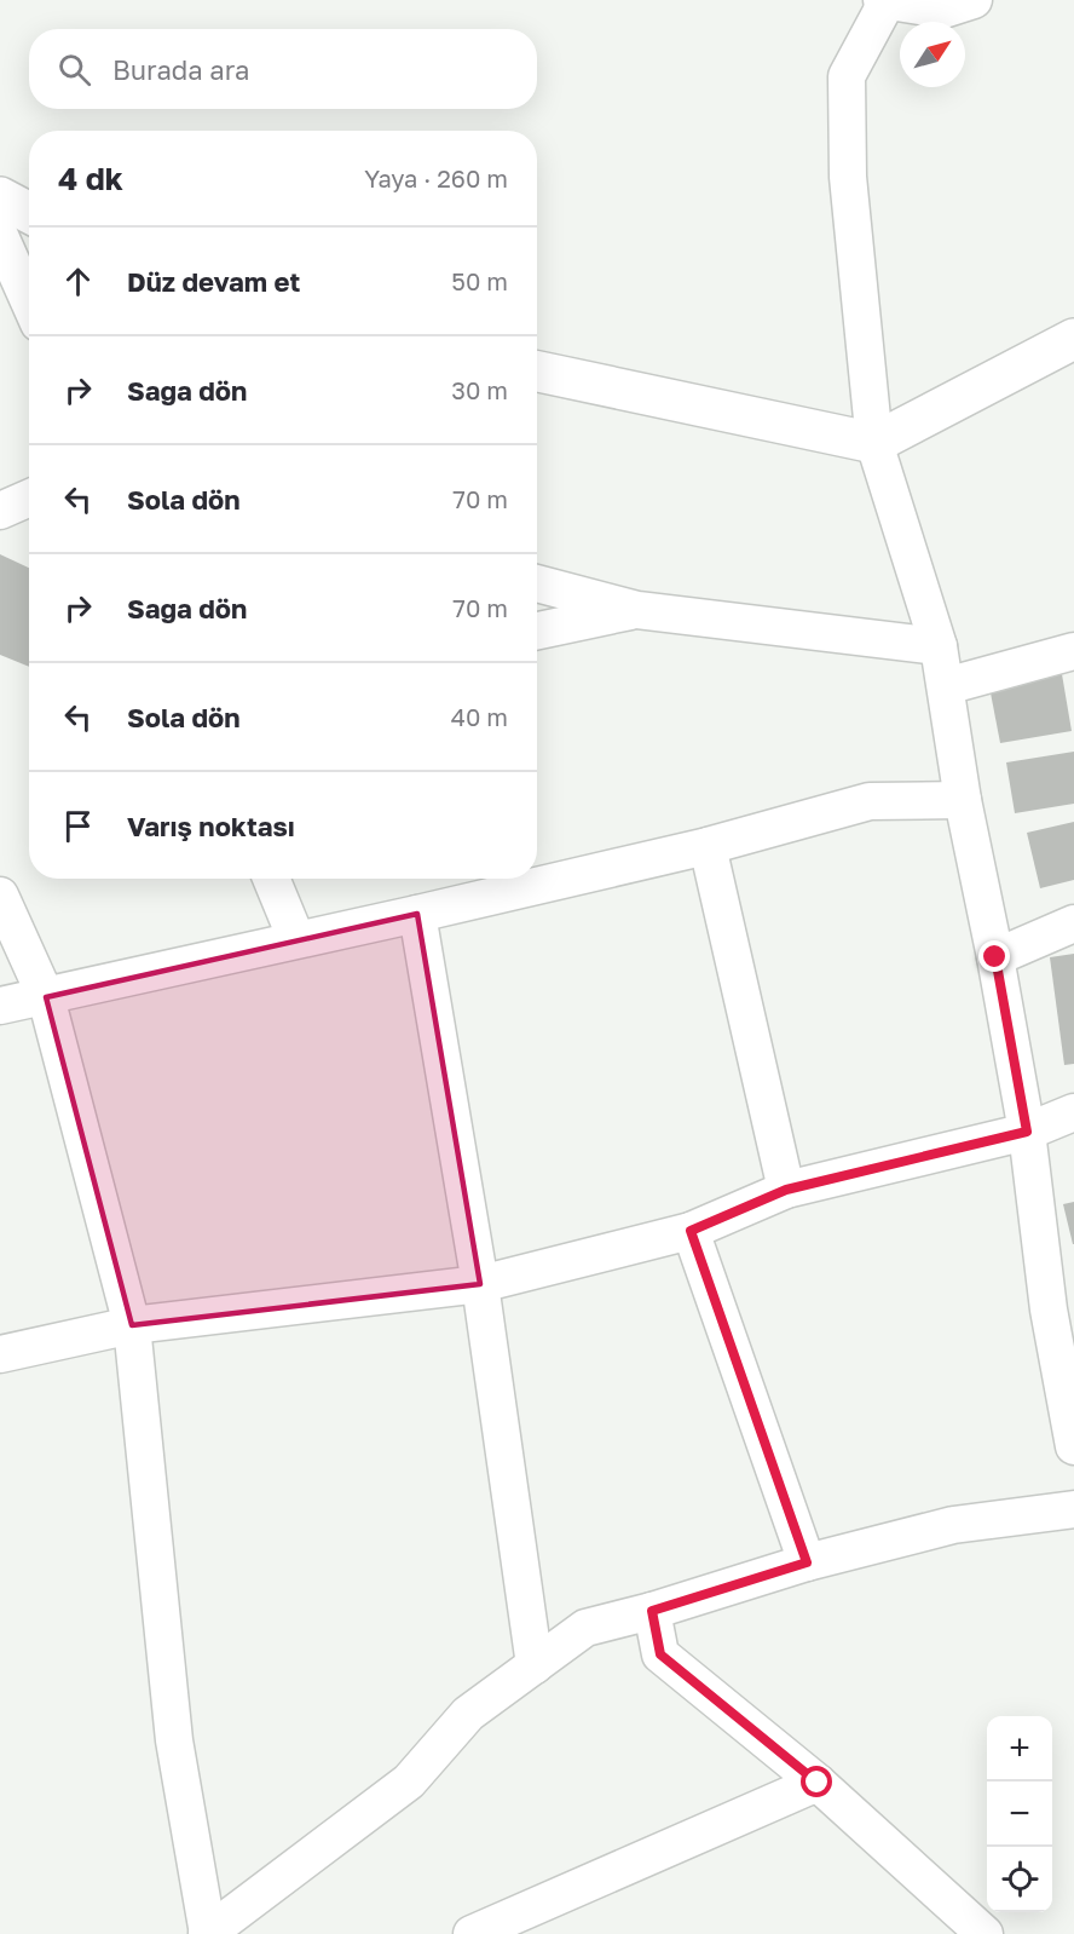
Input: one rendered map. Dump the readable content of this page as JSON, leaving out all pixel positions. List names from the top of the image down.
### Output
{
  "north": "top right",
  "page": {
    "search": "Burada ara",
    "heading": ["4 dk", "Yaya · 260 m"],
    "list": [
      ["Düz devam et", "50 m"],
      ["Sağa dön", "30 m"],
      ["Sola dön", "70 m"],
      ["Sağa dön", "70 m"],
      ["Sola dön", "40 m"],
      "Varış noktası"
    ],
    "map_buttons": ["+", "−"]
  }
}
